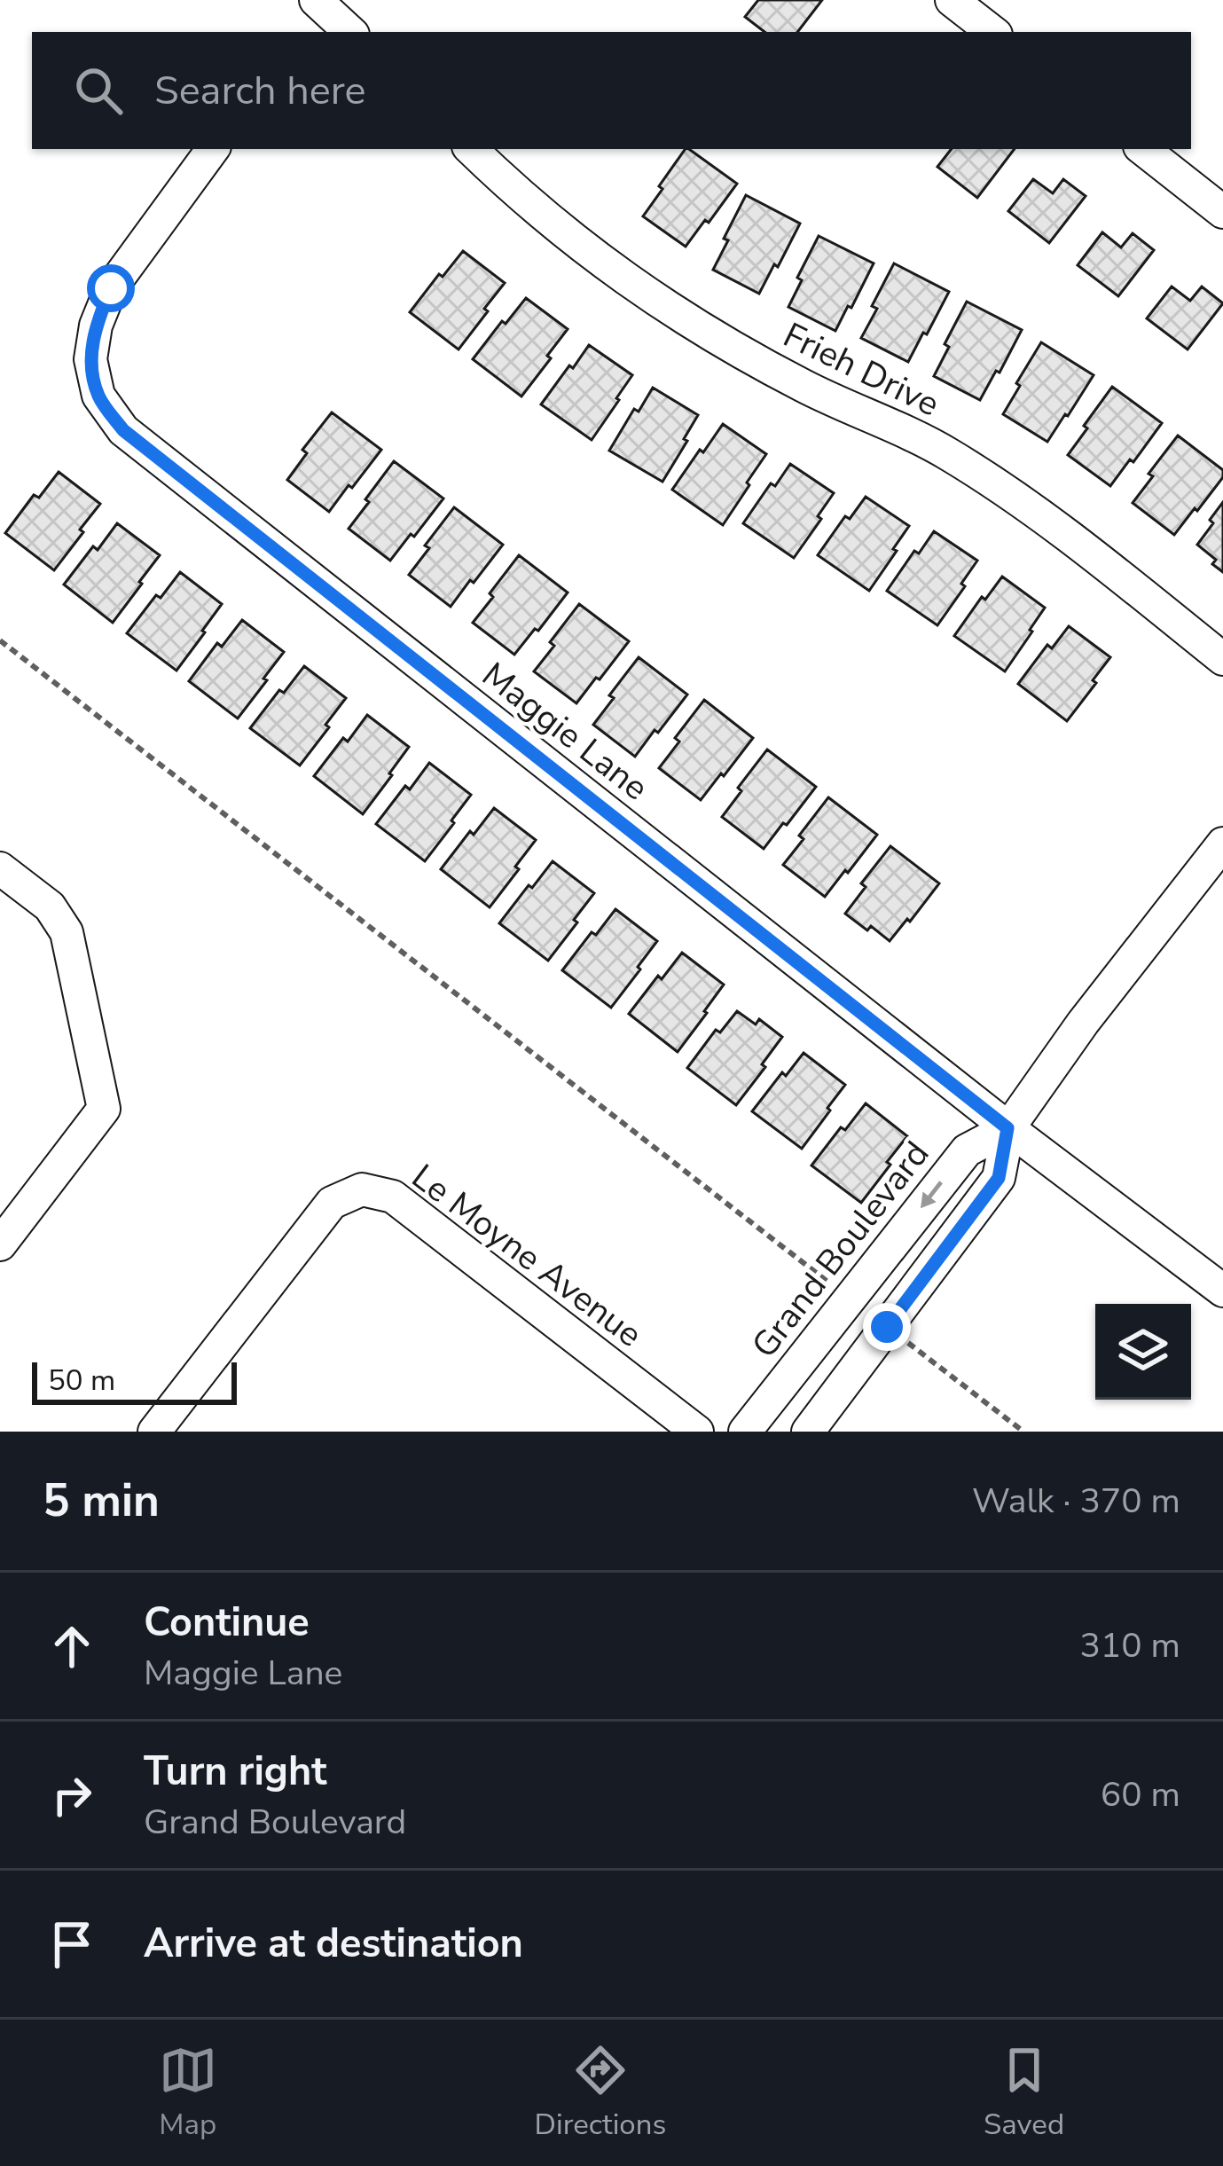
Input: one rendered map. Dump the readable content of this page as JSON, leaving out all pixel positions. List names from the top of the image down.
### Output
{
  "streets": {
    "street": [
      "Frieh Drive",
      "Maggie Lane",
      "Grand Boulevard",
      "Le Moyne Avenue"
    ]
  },
  "crossings": [
    ["Maggie Lane", "Grand Boulevard"]
  ],
  "scale_bar": "50 m",
  "page": {
    "search": "Search here",
    "scale": "50 m",
    "heading": ["5 min", "Walk · 370 m"],
    "list": [
      ["Continue", "Maggie Lane", "310 m"],
      ["Turn right", "Grand Boulevard", "60 m"],
      "Arrive at destination"
    ],
    "nav": ["Map", "Directions", "Saved"]
  }
}
